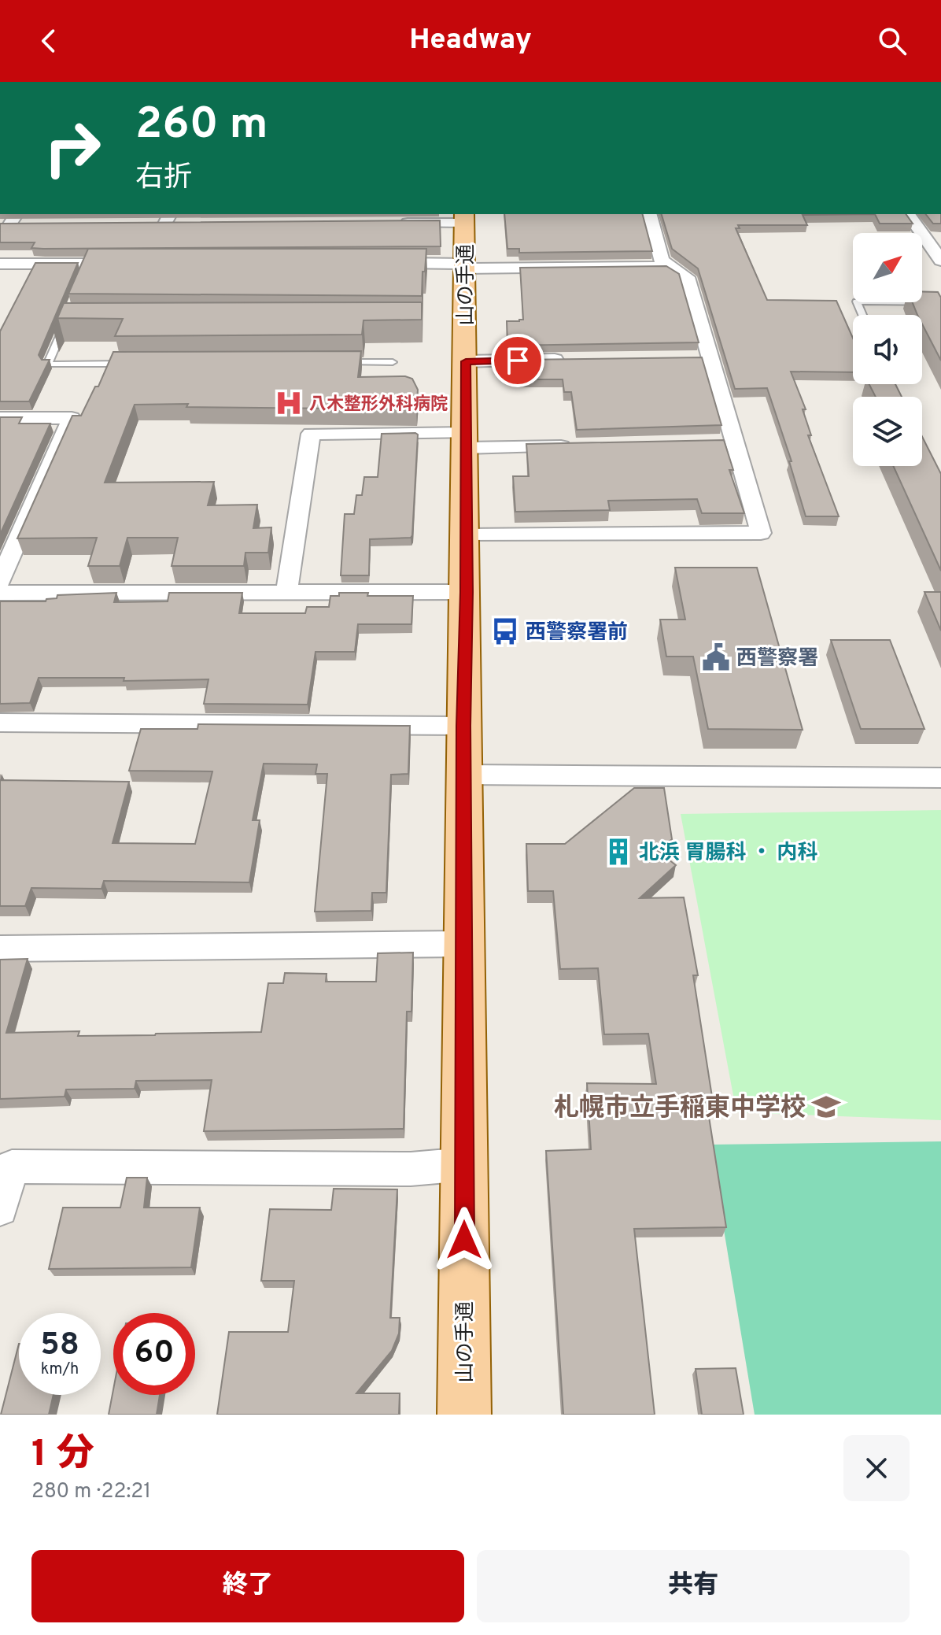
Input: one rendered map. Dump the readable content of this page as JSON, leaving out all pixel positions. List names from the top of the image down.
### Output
{
  "streets": {
    "main road": ["山の手通"]
  },
  "places": {
    "hospital": ["八木整形外科病院"],
    "bus stop": ["西警察署前"],
    "public building": ["西警察署"],
    "building": ["北浜 胃腸科 ・ 内科"],
    "school or university": ["札幌市立手稲東中学校"]
  },
  "north": "top right",
  "page": {
    "header": "Headway",
    "turn": ["260 m", "右折"],
    "speed": "58 km/h",
    "limit": "60",
    "heading": ["1 分", "280 m · 22:21"],
    "buttons": ["終了", "共有"]
  }
}
